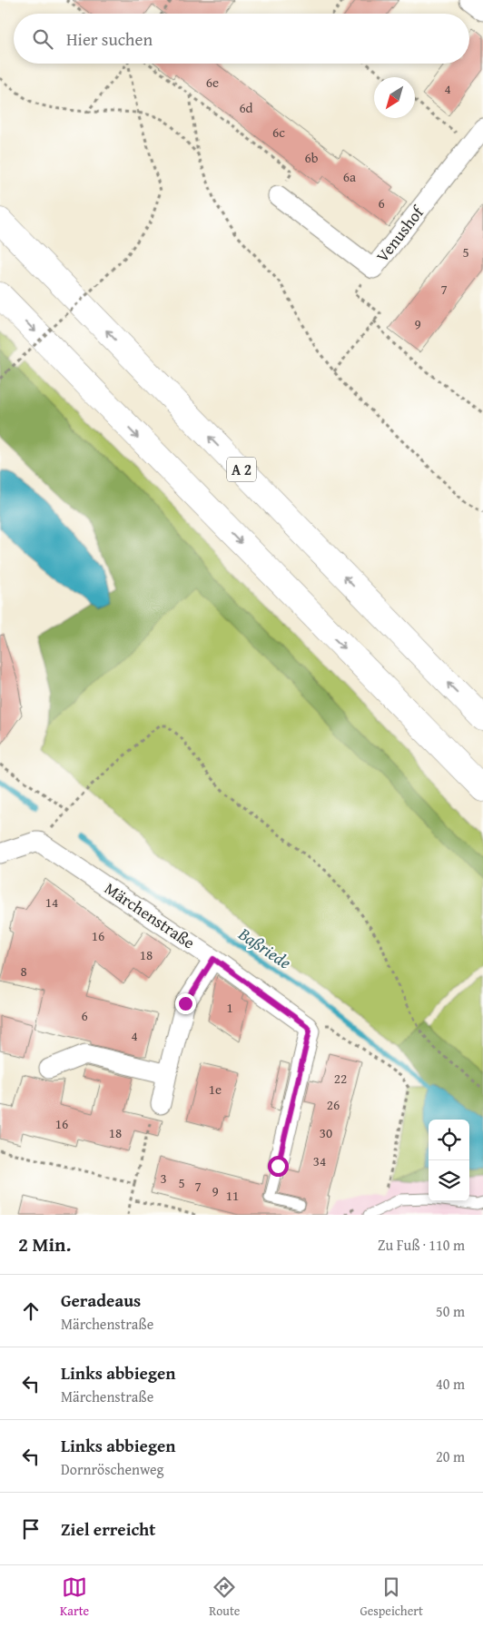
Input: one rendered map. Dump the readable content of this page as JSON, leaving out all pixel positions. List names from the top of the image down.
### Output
{
  "streets": {
    "highway": ["A 2"],
    "street": ["Venushof", "Märchenstraße"]
  },
  "water": ["Baßriede"],
  "house_numbers": [
    "6e",
    "4",
    "6d",
    "6c",
    "6b",
    "6a",
    "6",
    "5",
    "7",
    "9",
    "14",
    "16",
    "18",
    "8",
    "1",
    "6",
    "4",
    "22",
    "1e",
    "26",
    "16",
    "18",
    "30",
    "34",
    "3",
    "5",
    "7",
    "9",
    "11"
  ],
  "north": "bottom left",
  "page": {
    "search": "Hier suchen",
    "heading": ["2 Min.", "Zu Fuß · 110 m"],
    "list": [
      ["Geradeaus", "Märchenstraße", "50 m"],
      ["Links abbiegen", "Märchenstraße", "40 m"],
      ["Links abbiegen", "Dornröschenweg", "20 m"],
      "Ziel erreicht"
    ],
    "nav": ["Karte", "Route", "Gespeichert"]
  }
}
